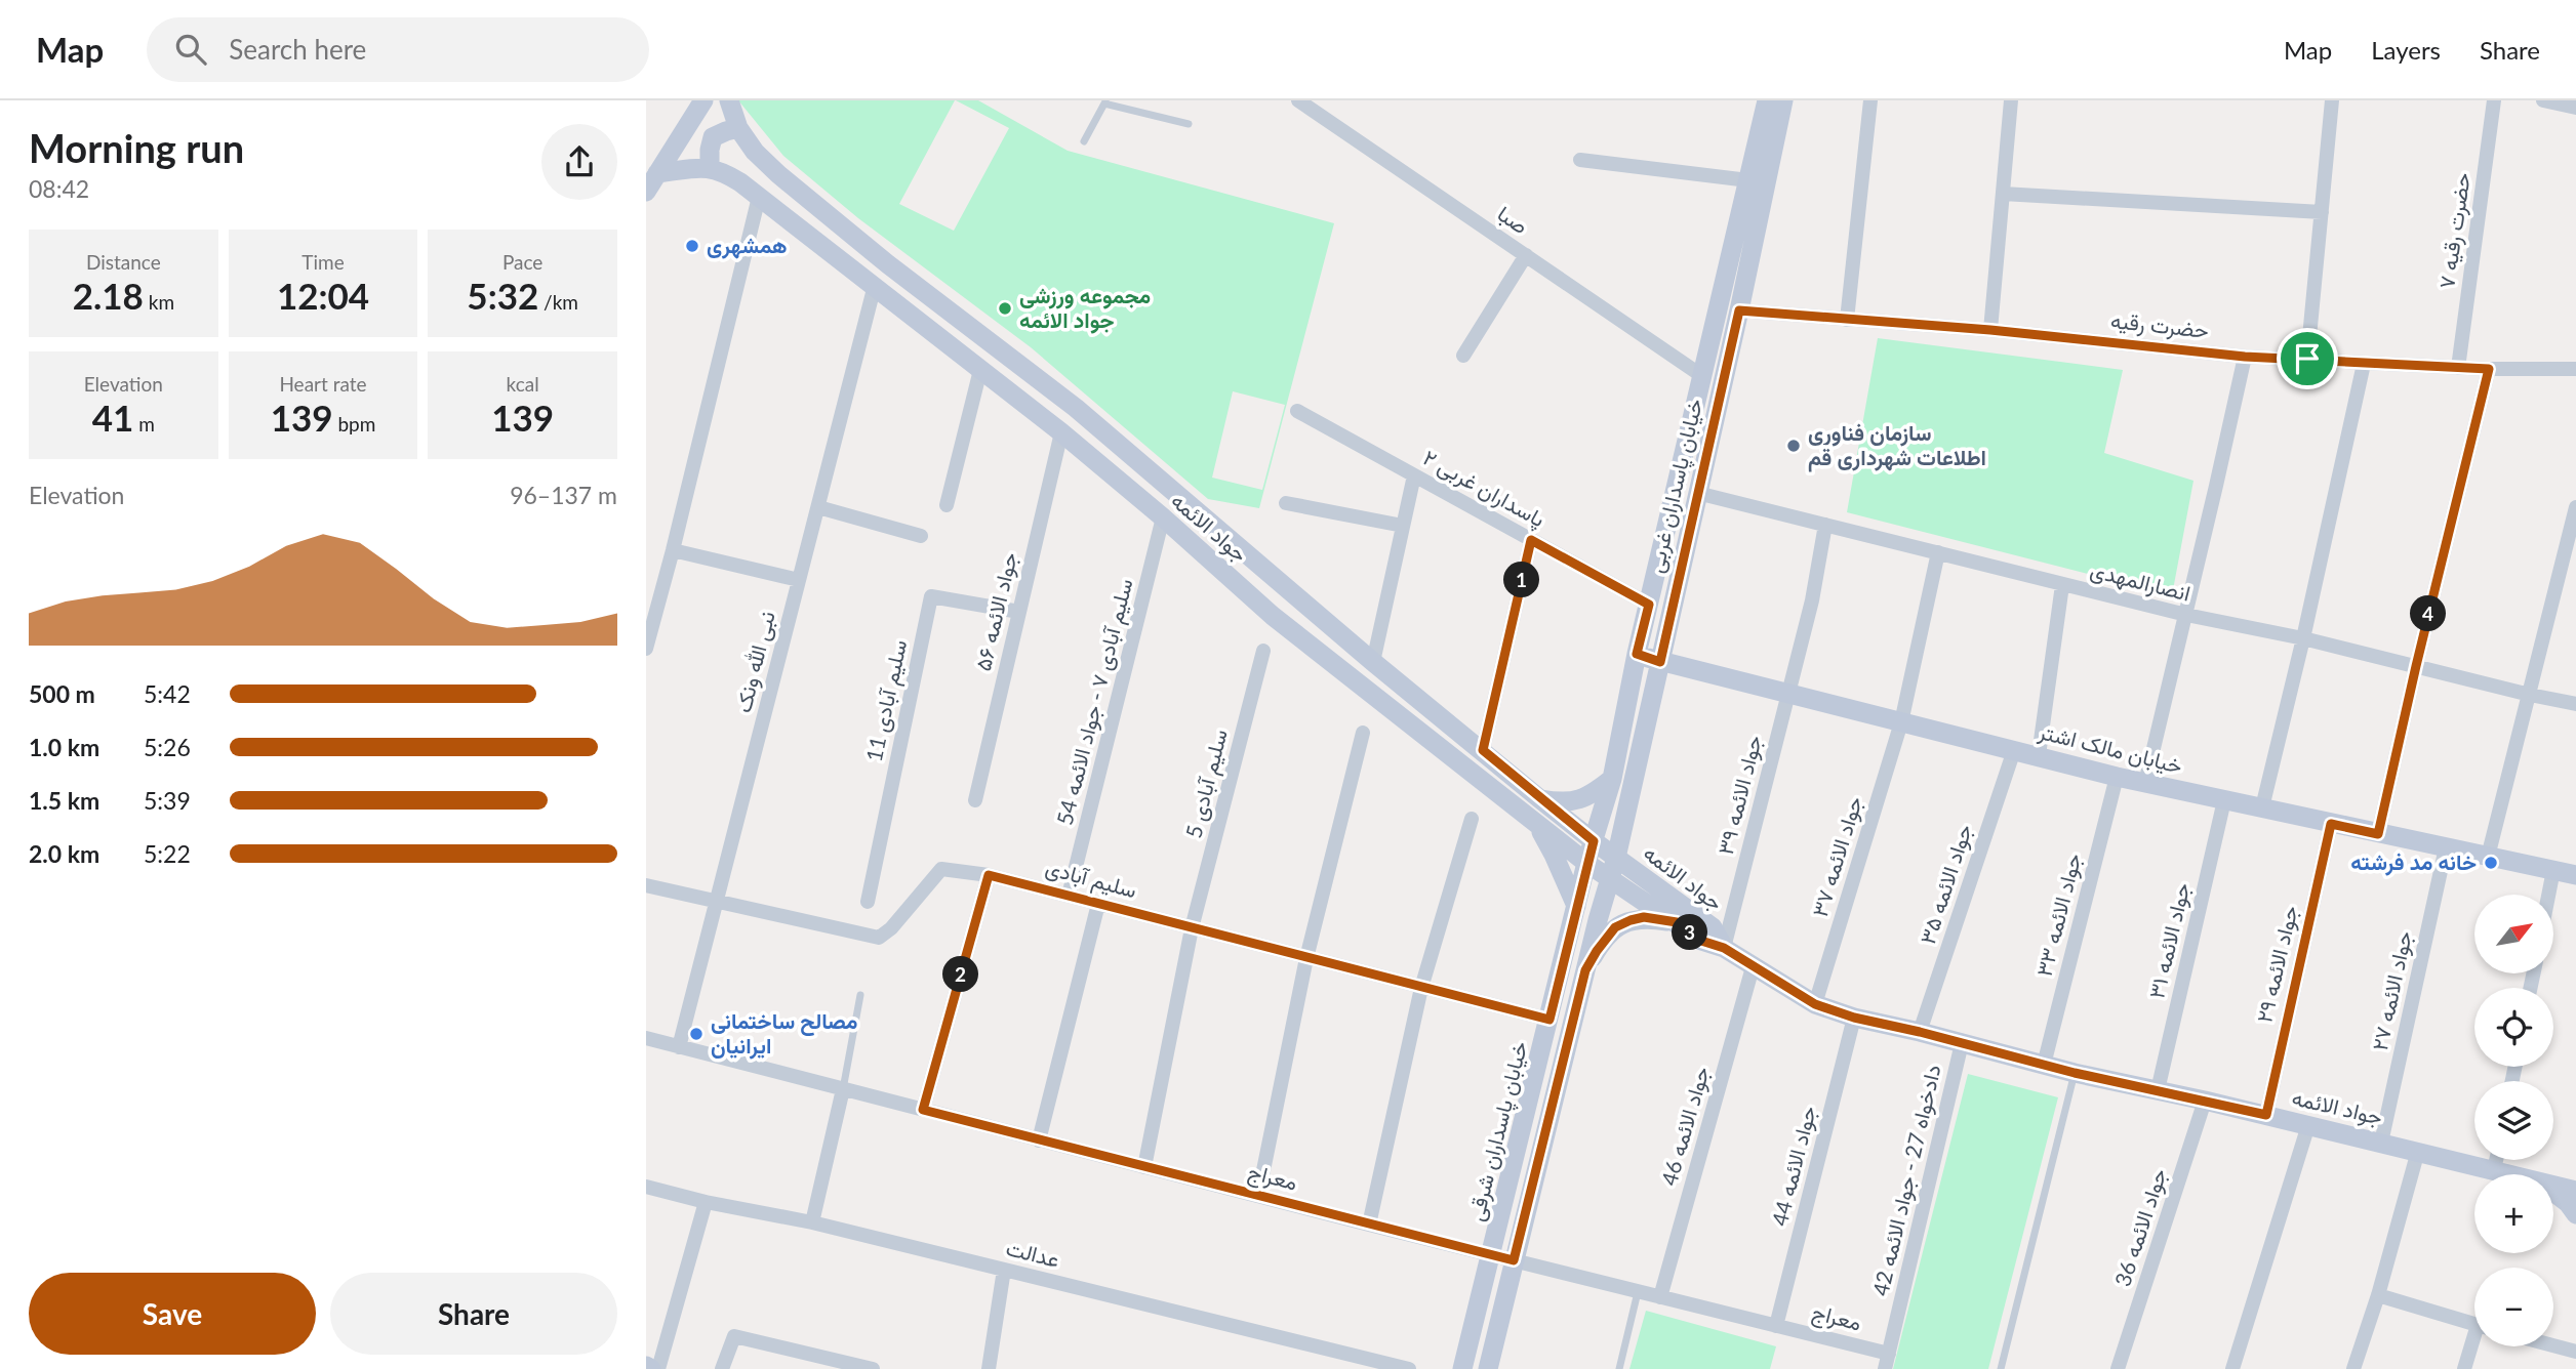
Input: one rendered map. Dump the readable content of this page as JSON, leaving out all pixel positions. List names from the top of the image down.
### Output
{
  "streets": {
    "street": [
      "صبا",
      "حضرت رقیه ۷",
      "حضرت رقیه",
      "خیابان پاسداران غربی",
      "پاسداران غربی ۲",
      "جواد الائمه",
      "انصارالمهدی",
      "جواد الائمه ۵۶",
      "نبی الله ونک",
      "سلیم آبادی 11",
      "سلیم آبادی ۷ - جواد الائمه 54",
      "خیابان مالک اشتر",
      "سلیم آبادی 5",
      "جواد الائمه ۳۹",
      "جواد الائمه ۳۷",
      "سلیم آبادی",
      "جواد الائمه ۳۵",
      "جواد الائمه ۳۳",
      "جواد الائمه ۳۱",
      "جواد الائمه ۲۹",
      "جواد الائمه ۲۷",
      "جواد الائمه 46",
      "خیابان پاسداران شرقی",
      "جواد الائمه 44",
      "معراج",
      "دادخواه 27 - جواد الائمه 42",
      "جواد الائمه 36",
      "عدالت"
    ]
  },
  "crossings": [
    ["صبا", "خیابان پاسداران غربی"],
    ["حضرت رقیه ۷", "حضرت رقیه"],
    ["حضرت رقیه", "خیابان پاسداران غربی"],
    ["خیابان پاسداران غربی", "پاسداران غربی ۲"],
    ["خیابان پاسداران غربی", "جواد الائمه"],
    ["خیابان پاسداران غربی", "انصارالمهدی"],
    ["خیابان پاسداران غربی", "خیابان مالک اشتر"],
    ["خیابان پاسداران غربی", "خیابان پاسداران شرقی"],
    ["جواد الائمه", "جواد الائمه ۵۶"],
    ["جواد الائمه", "نبی الله ونک"],
    ["جواد الائمه", "سلیم آبادی ۷ - جواد الائمه 54"],
    ["جواد الائمه", "جواد الائمه ۳۹"],
    ["جواد الائمه", "جواد الائمه ۳۷"],
    ["جواد الائمه", "جواد الائمه ۳۵"],
    ["جواد الائمه", "جواد الائمه ۳۳"],
    ["جواد الائمه", "جواد الائمه ۳۱"],
    ["جواد الائمه", "جواد الائمه ۲۹"],
    ["جواد الائمه", "جواد الائمه ۲۷"],
    ["جواد الائمه", "جواد الائمه 46"],
    ["جواد الائمه", "خیابان پاسداران شرقی"],
    ["جواد الائمه", "جواد الائمه 44"],
    ["جواد الائمه", "دادخواه 27 - جواد الائمه 42"],
    ["جواد الائمه", "جواد الائمه 36"],
    ["انصارالمهدی", "جواد الائمه ۳۹"],
    ["انصارالمهدی", "جواد الائمه ۳۷"],
    ["جواد الائمه ۵۶", "سلیم آبادی 11"],
    ["نبی الله ونک", "سلیم آبادی"],
    ["نبی الله ونک", "معراج"],
    ["سلیم آبادی ۷ - جواد الائمه 54", "سلیم آبادی"],
    ["خیابان مالک اشتر", "جواد الائمه ۳۹"],
    ["خیابان مالک اشتر", "جواد الائمه ۳۷"],
    ["خیابان مالک اشتر", "جواد الائمه ۳۵"],
    ["خیابان مالک اشتر", "جواد الائمه ۳۳"],
    ["خیابان مالک اشتر", "جواد الائمه ۳۱"],
    ["خیابان مالک اشتر", "جواد الائمه ۲۹"],
    ["خیابان مالک اشتر", "جواد الائمه ۲۷"],
    ["سلیم آبادی 5", "سلیم آبادی"],
    ["سلیم آبادی 5", "معراج"],
    ["سلیم آبادی", "خیابان پاسداران شرقی"],
    ["جواد الائمه 46", "معراج"],
    ["خیابان پاسداران شرقی", "معراج"],
    ["جواد الائمه 44", "معراج"],
    ["معراج", "دادخواه 27 - جواد الائمه 42"]
  ],
  "places": [
    "همشهری",
    "مجموعه ورزشی جواد الائمه",
    "سازمان فناوری اطلاعات شهرداری قم",
    "خانه مد فرشته",
    "مصالح ساختمانی ایرانیان"
  ],
  "north": "top right",
  "page": {
    "header": "Map",
    "search": "Search here",
    "nav": ["Map", "Layers", "Share"],
    "heading": ["Morning run", "08:42"],
    "stats": [
      ["Distance", "2.18 km"],
      ["Time", "12:04"],
      ["Pace", "5:32 /km"],
      ["Elevation", "41 m"],
      ["Heart rate", "139 bpm"],
      ["kcal", "139"]
    ],
    "chart": ["Elevation", "96–137 m"],
    "pins": [
      "1",
      "4",
      "3",
      "2"
    ],
    "list": [
      {
        "name": "500 m",
        "note": "5:42"
      },
      {
        "name": "1.0 km",
        "note": "5:26"
      },
      {
        "name": "1.5 km",
        "note": "5:39"
      },
      {
        "name": "2.0 km",
        "note": "5:22"
      }
    ],
    "map_buttons": ["+", "−"],
    "buttons": ["Save", "Share"]
  }
}
